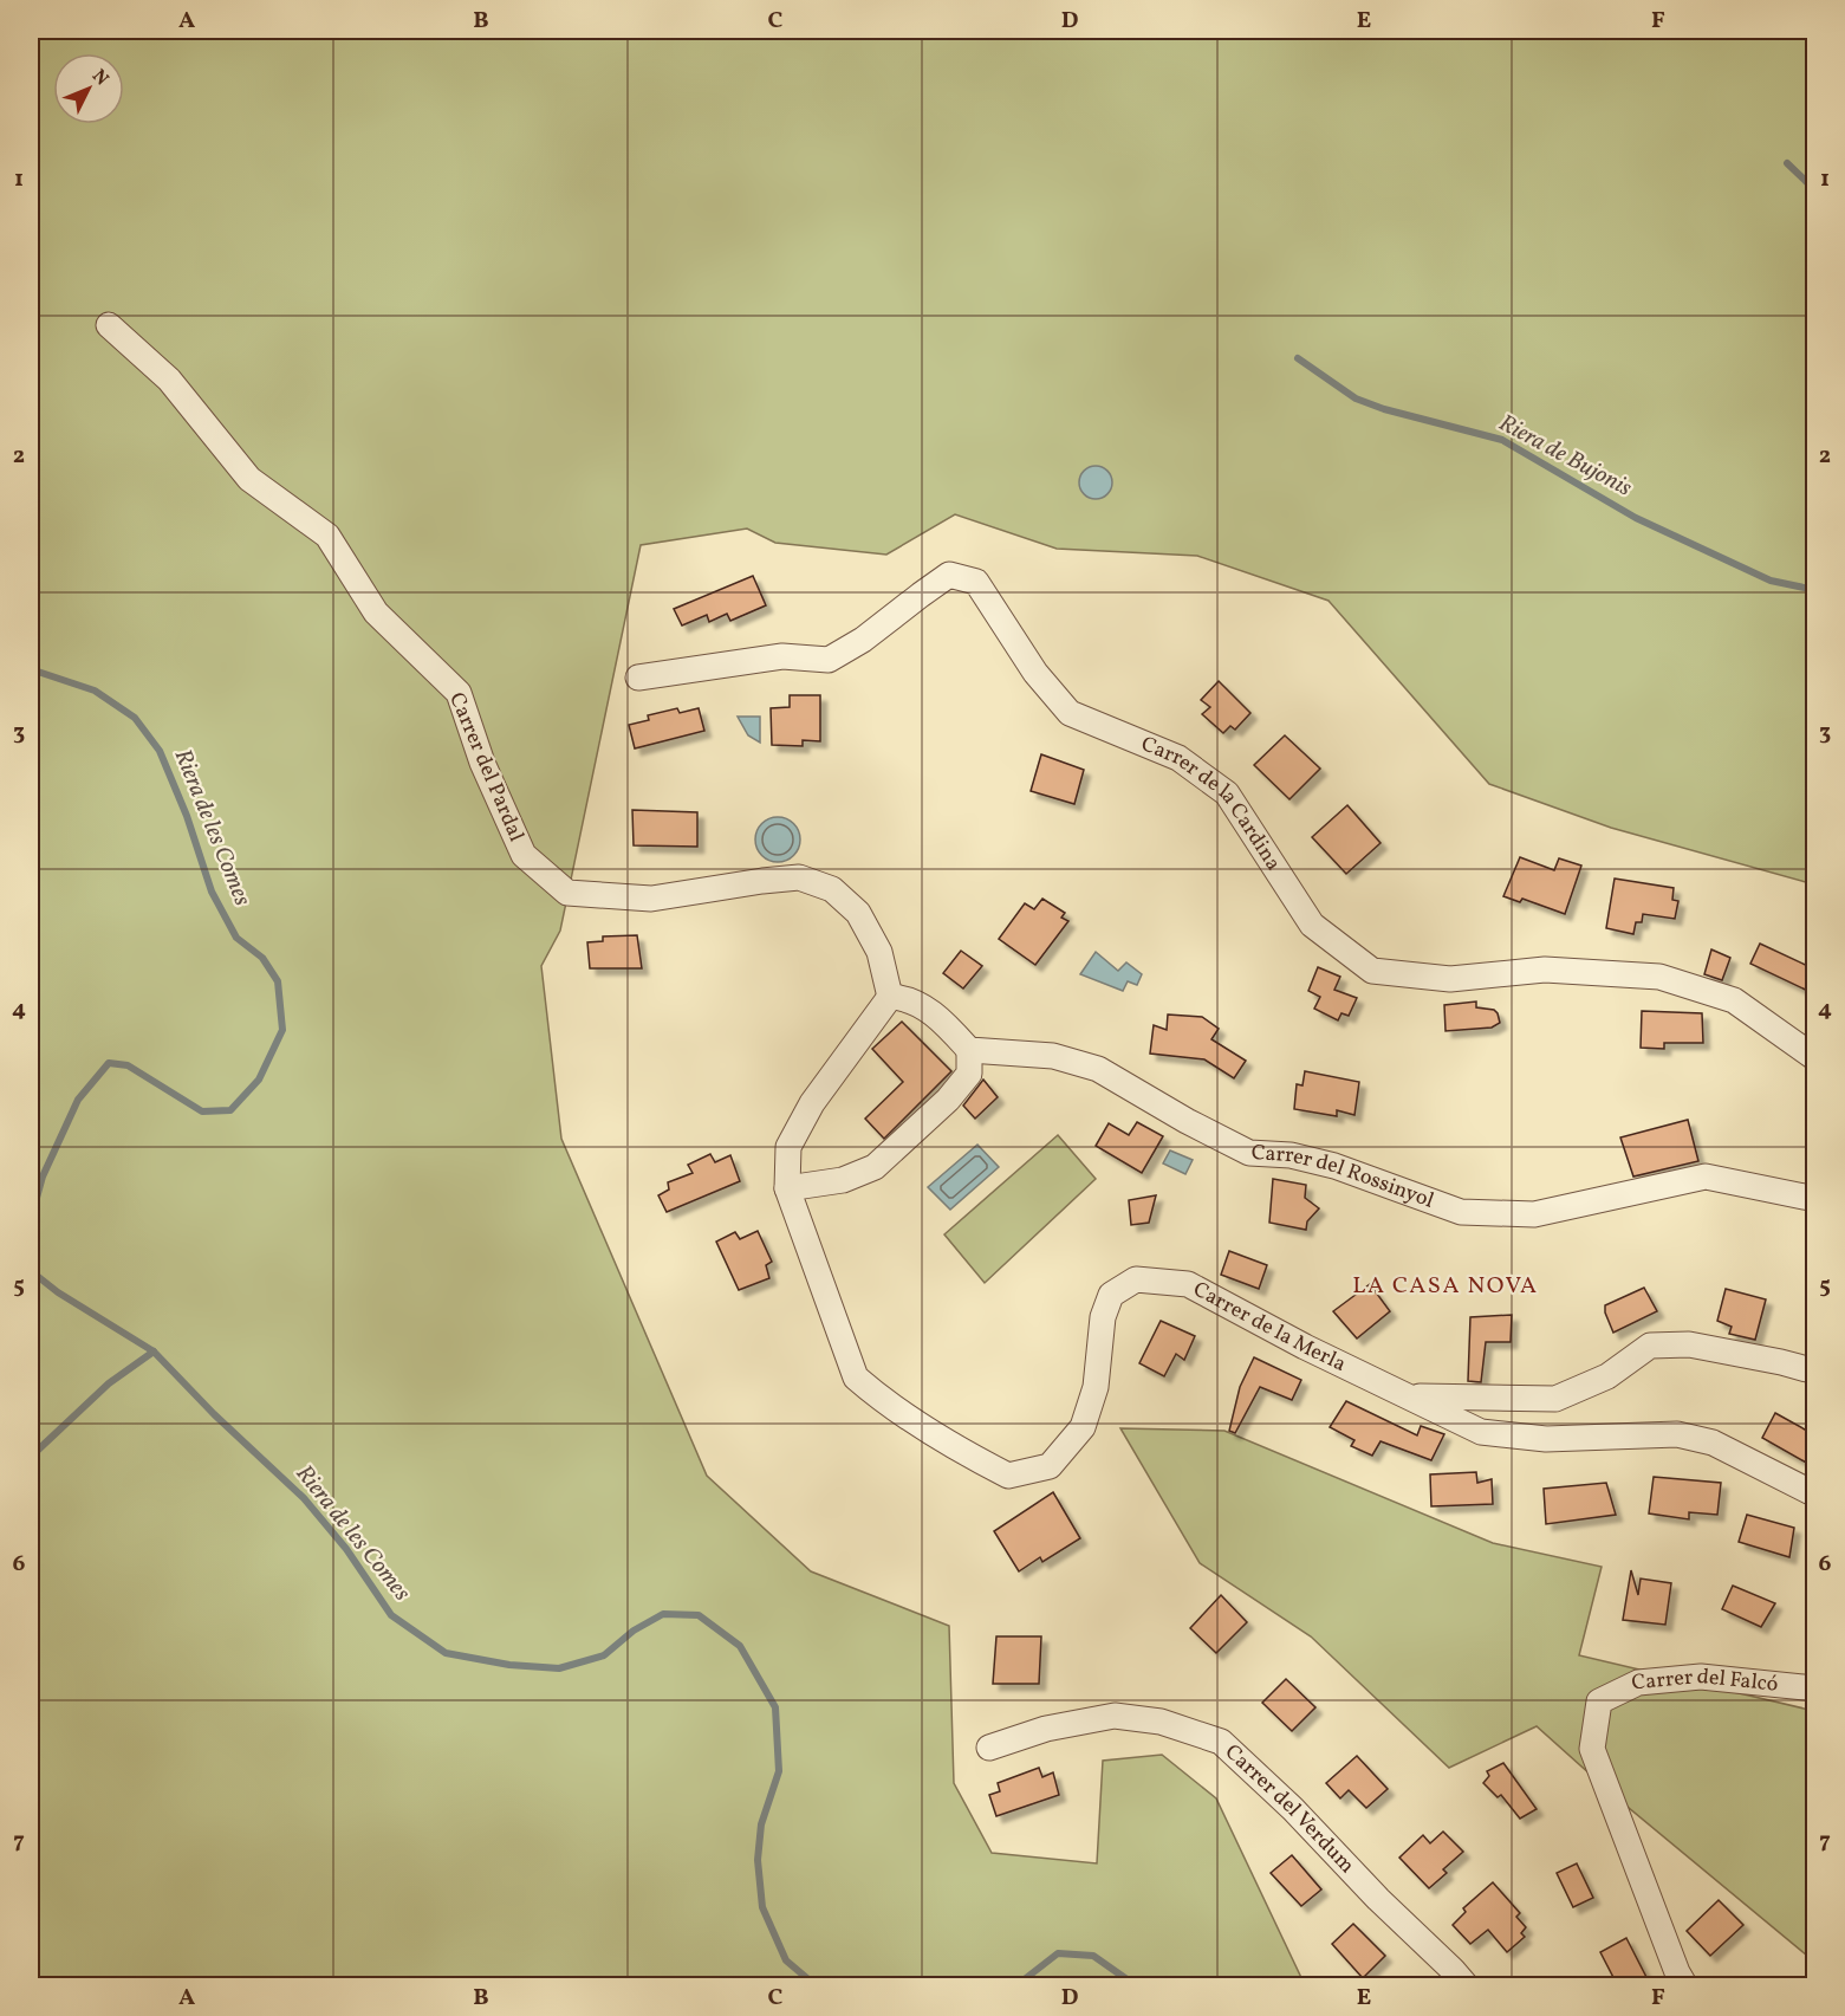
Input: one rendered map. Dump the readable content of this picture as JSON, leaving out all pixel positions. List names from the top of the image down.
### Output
{
  "streets": {
    "street": [
      "Carrer del Pardal",
      "Carrer de la Cardina",
      "Carrer del Rossinyol",
      "Carrer de la Merla",
      "Carrer del Falcó",
      "Carrer del Verdum"
    ]
  },
  "crossings": [
    ["Carrer del Pardal", "Carrer de la Merla"]
  ],
  "districts": ["LA CASA NOVA"],
  "water": ["Riera de Bujonis", "Riera de les Comes"],
  "north": "top right",
  "grid": {
    "columns": [
      "A",
      "B",
      "C",
      "D",
      "E",
      "F"
    ],
    "rows": [
      "1",
      "2",
      "3",
      "4",
      "5",
      "6",
      "7"
    ]
  }
}
